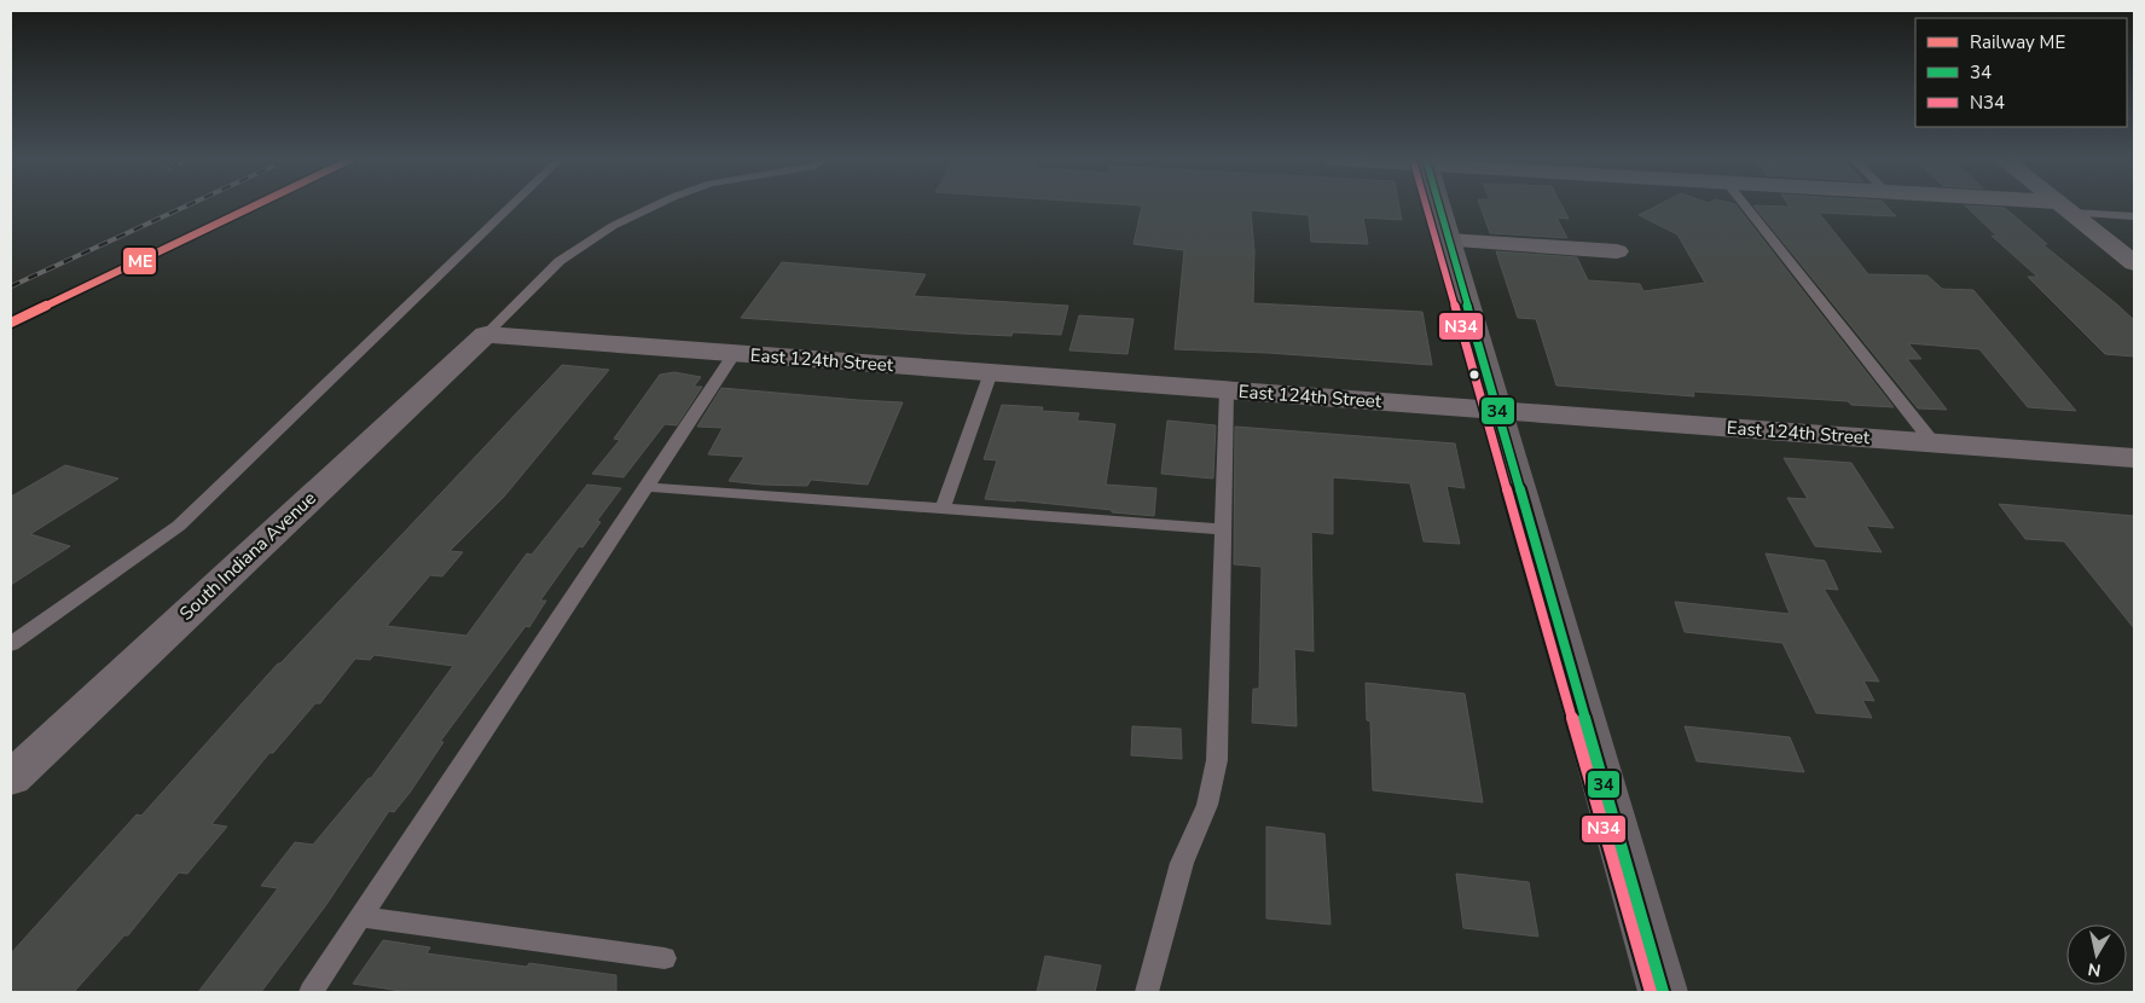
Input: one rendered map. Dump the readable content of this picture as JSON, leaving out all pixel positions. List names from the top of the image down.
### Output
{
  "streets": {
    "street": ["East 124th Street", "South Indiana Avenue"]
  },
  "crossings": [
    ["East 124th Street", "South Indiana Avenue"]
  ],
  "lines": ["rail line ME", "transit line 34", "transit line N34"],
  "legend": ["Railway ME", "34", "N34"],
  "north": "bottom"
}
